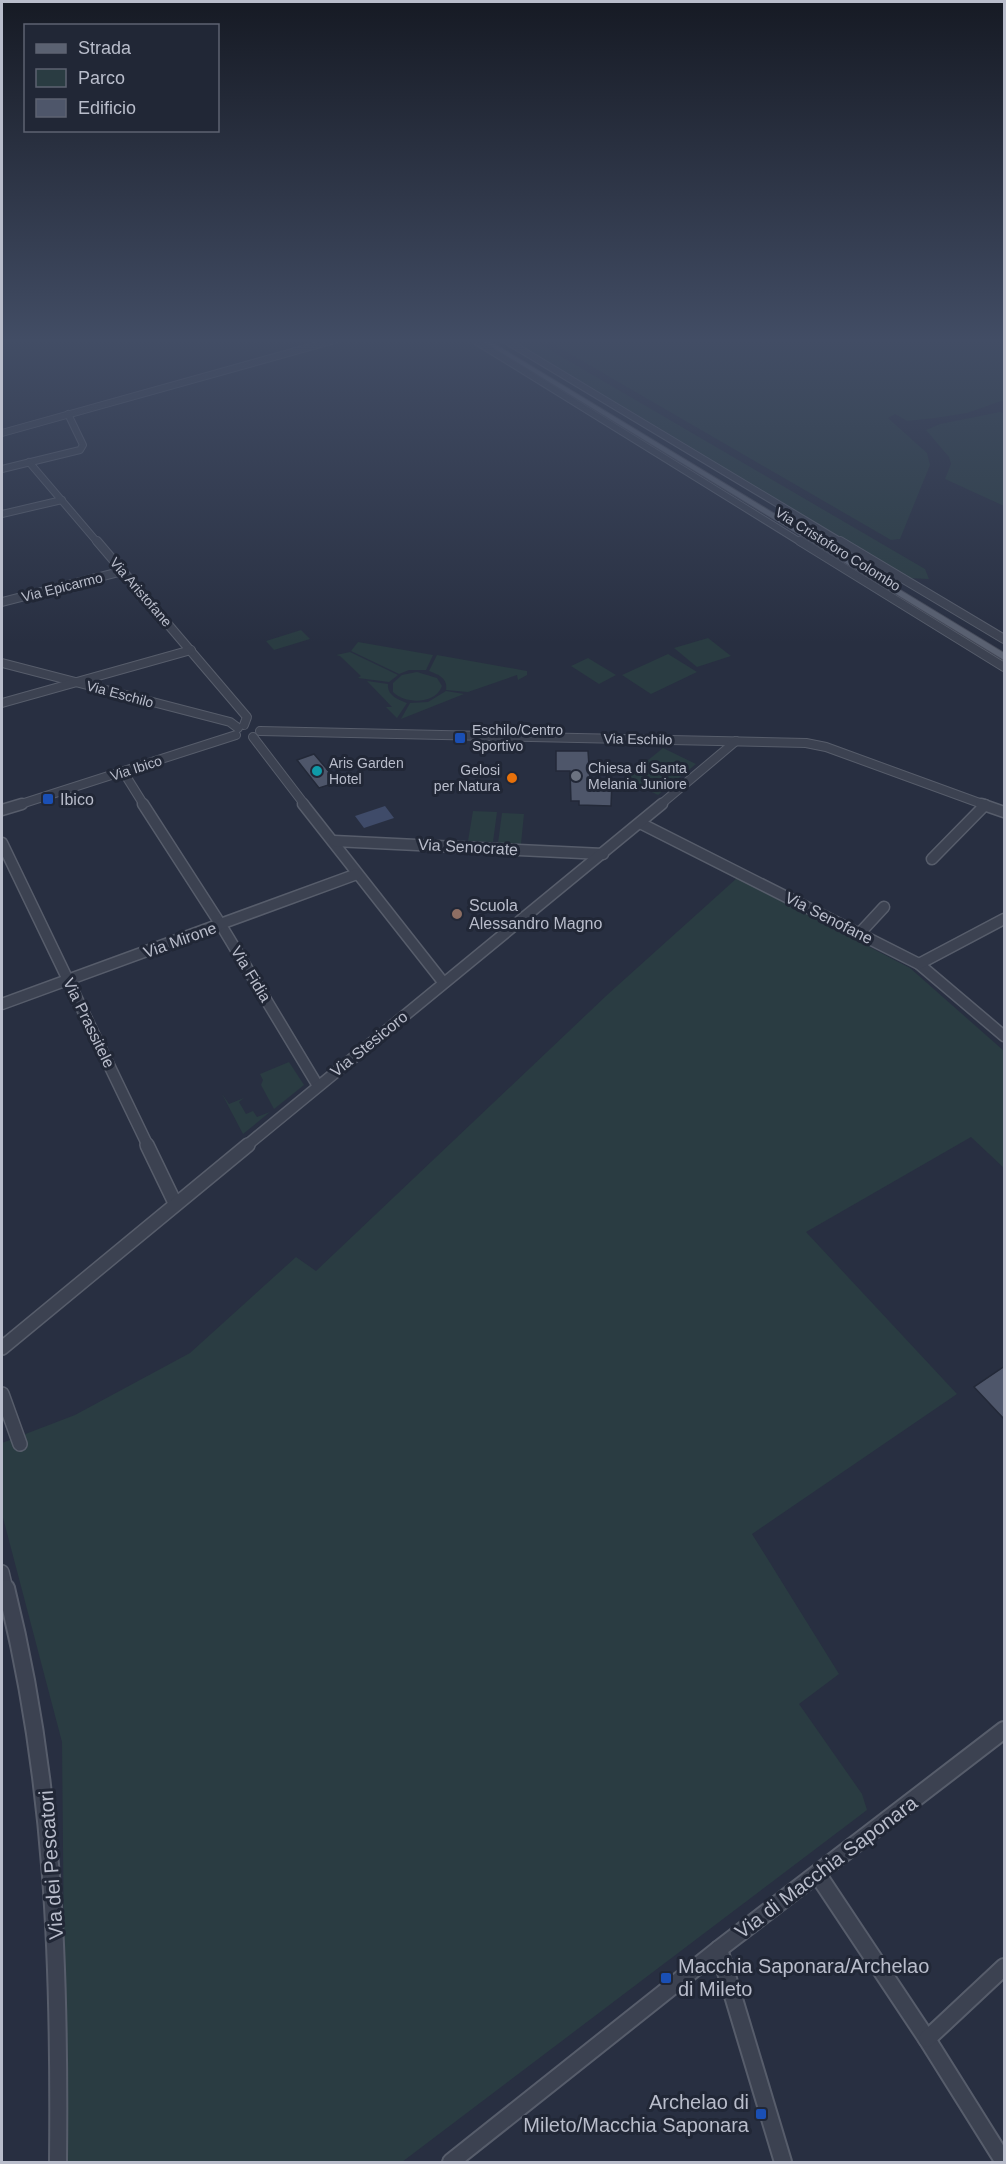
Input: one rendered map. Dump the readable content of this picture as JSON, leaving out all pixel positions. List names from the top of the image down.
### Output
{
  "streets": {
    "main road": ["Via Cristoforo Colombo"],
    "street": [
      "Via Epicarmo",
      "Via Aristofane",
      "Via Eschilo",
      "Via Ibico",
      "Via Senocrate",
      "Via Senofane",
      "Via Mirone",
      "Via Fidia",
      "Via Prassitele",
      "Via Stesicoro",
      "Via dei Pescatori",
      "Via di Macchia Saponara"
    ]
  },
  "crossings": [
    ["Via Epicarmo", "Via Aristofane"],
    ["Via Aristofane", "Via Eschilo"],
    ["Via Aristofane", "Via Ibico"],
    ["Via Eschilo", "Via Ibico"],
    ["Via Eschilo", "Via Stesicoro"],
    ["Via Ibico", "Via Fidia"],
    ["Via Senocrate", "Via Stesicoro"],
    ["Via Senofane", "Via Stesicoro"],
    ["Via Mirone", "Via Fidia"],
    ["Via Mirone", "Via Prassitele"],
    ["Via Fidia", "Via Stesicoro"],
    ["Via Prassitele", "Via Stesicoro"]
  ],
  "places": {
    "transit": [
      "Eschilo/Centro Sportivo",
      "Ibico",
      "Macchia Saponara/Archelao di Mileto",
      "Archelao di Mileto/Macchia Saponara"
    ],
    "other": [
      "Aris Garden Hotel",
      "Chiesa di Santa Melania Juniore",
      "Gelosi per Natura",
      "Scuola Alessandro Magno"
    ]
  },
  "legend": ["Strada", "Parco", "Edificio"]
}
